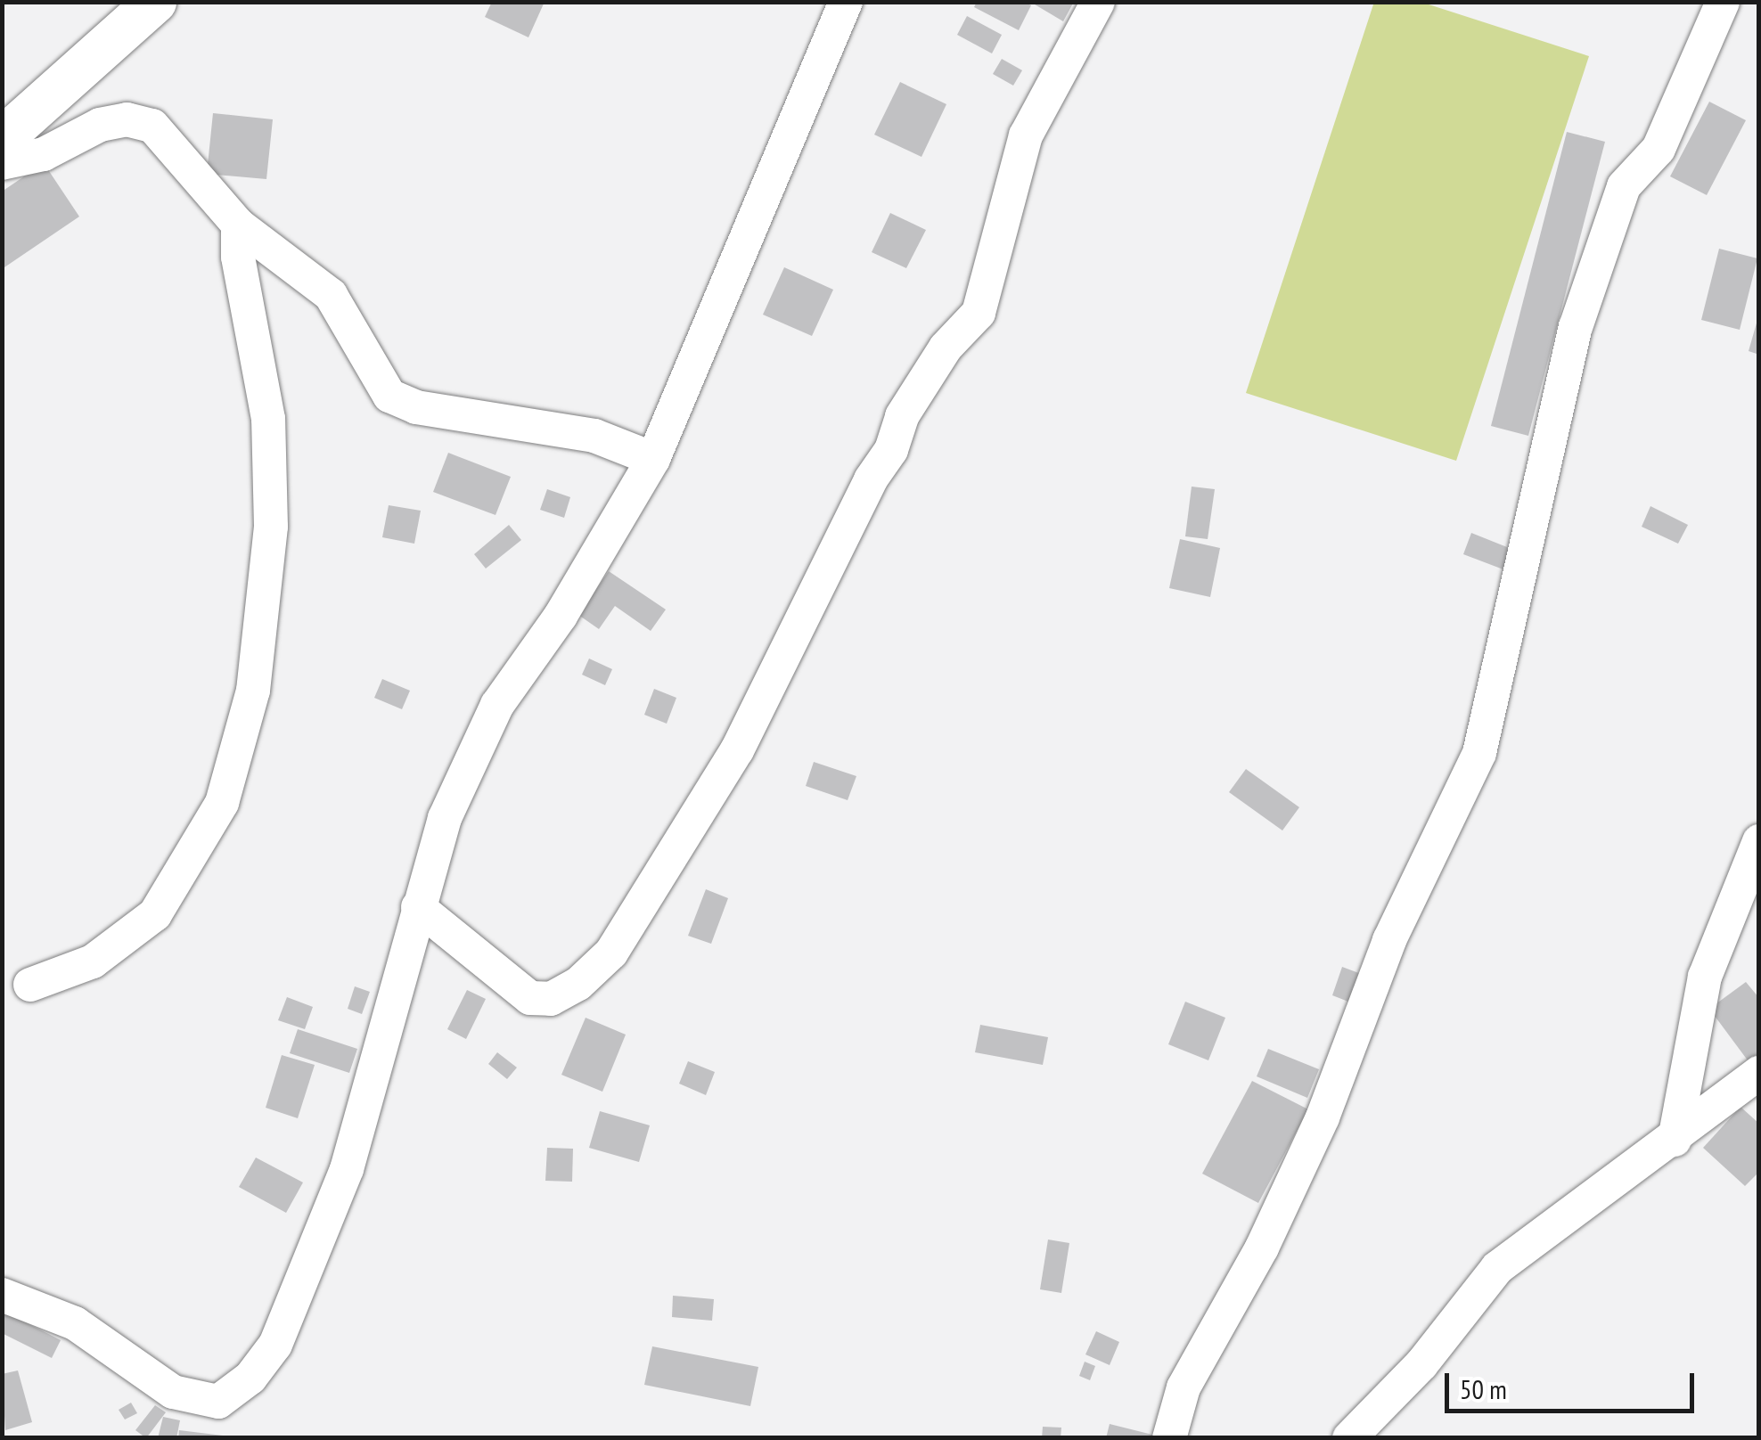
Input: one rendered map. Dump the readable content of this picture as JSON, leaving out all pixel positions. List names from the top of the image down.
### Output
{
  "scale_bar": "50 m"
}
